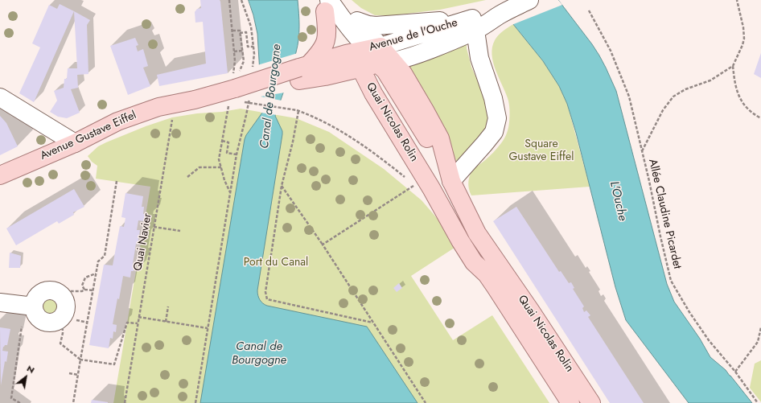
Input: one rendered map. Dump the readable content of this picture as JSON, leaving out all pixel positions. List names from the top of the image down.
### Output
{
  "streets": {
    "main road": ["Quai Nicolas Rolin", "Avenue Gustave Eiffel"],
    "street": ["Avenue de l'Ouche"],
    "path": ["Allée Claudine Picardet", "Quai Navier"]
  },
  "crossings": [
    ["Avenue de l'Ouche", "Quai Nicolas Rolin"],
    ["Avenue de l'Ouche", "Avenue Gustave Eiffel"],
    ["Quai Nicolas Rolin", "Avenue Gustave Eiffel"],
    ["Avenue Gustave Eiffel", "Quai Navier"]
  ],
  "water": ["Canal de Bourgogne", "L'Ouche"],
  "parks": ["Square Gustave Eiffel", "Port du Canal"],
  "north": "top right"
}
